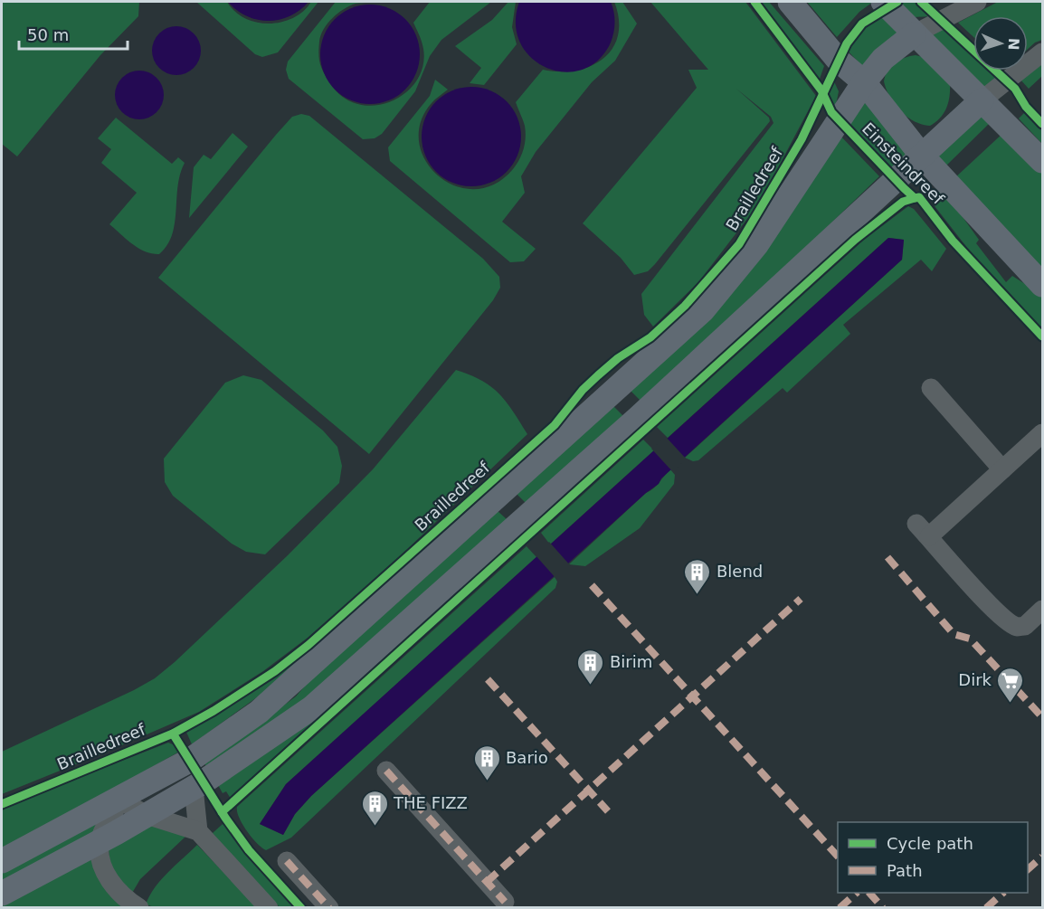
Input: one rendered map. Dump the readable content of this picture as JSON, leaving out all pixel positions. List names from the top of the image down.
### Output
{
  "streets": {
    "main road": ["Einsteindreef", "Brailledreef"]
  },
  "crossings": [
    ["Einsteindreef", "Brailledreef"]
  ],
  "places": {
    "building": [
      "Blend",
      "Birim",
      "Bario",
      "THE FIZZ"
    ],
    "supermarket": ["Dirk"]
  },
  "legend": ["Cycle path", "Path"],
  "scale_bar": "50 m",
  "north": "right"
}
